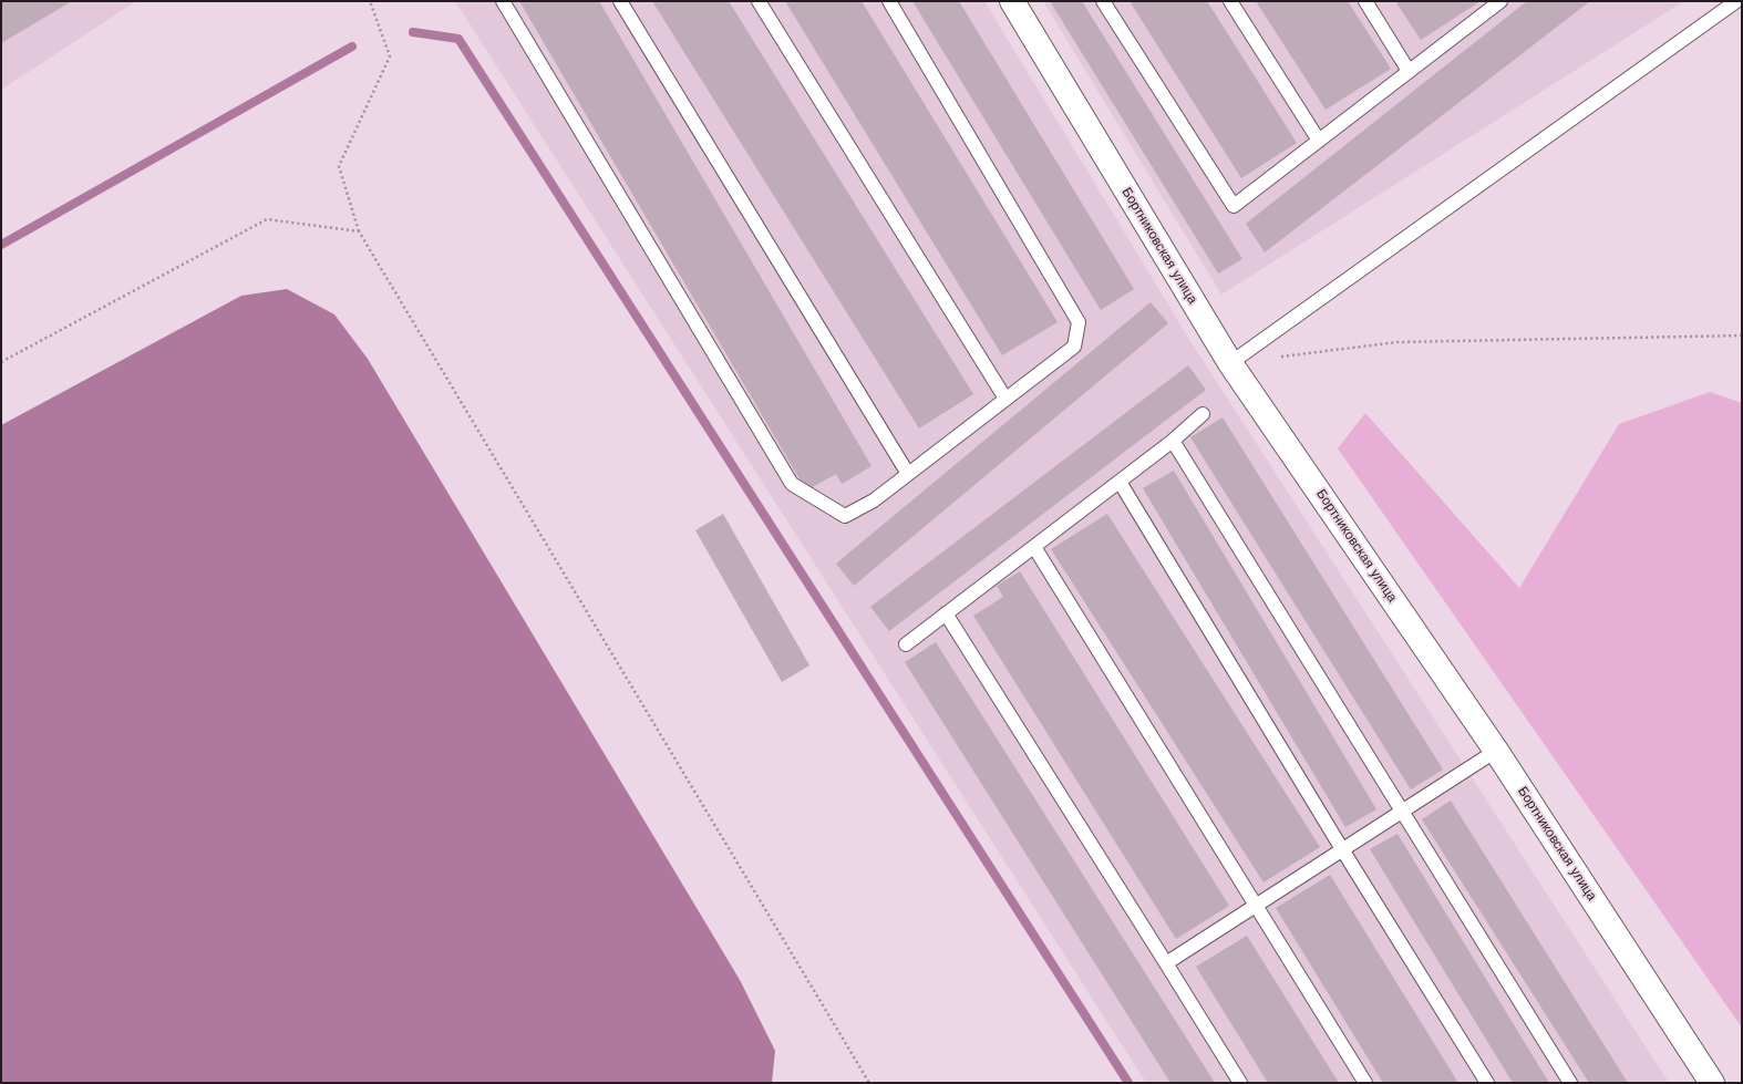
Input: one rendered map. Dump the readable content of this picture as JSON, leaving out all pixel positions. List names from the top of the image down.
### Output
{
  "streets": {
    "street": ["Бортниковская улица"]
  }
}
